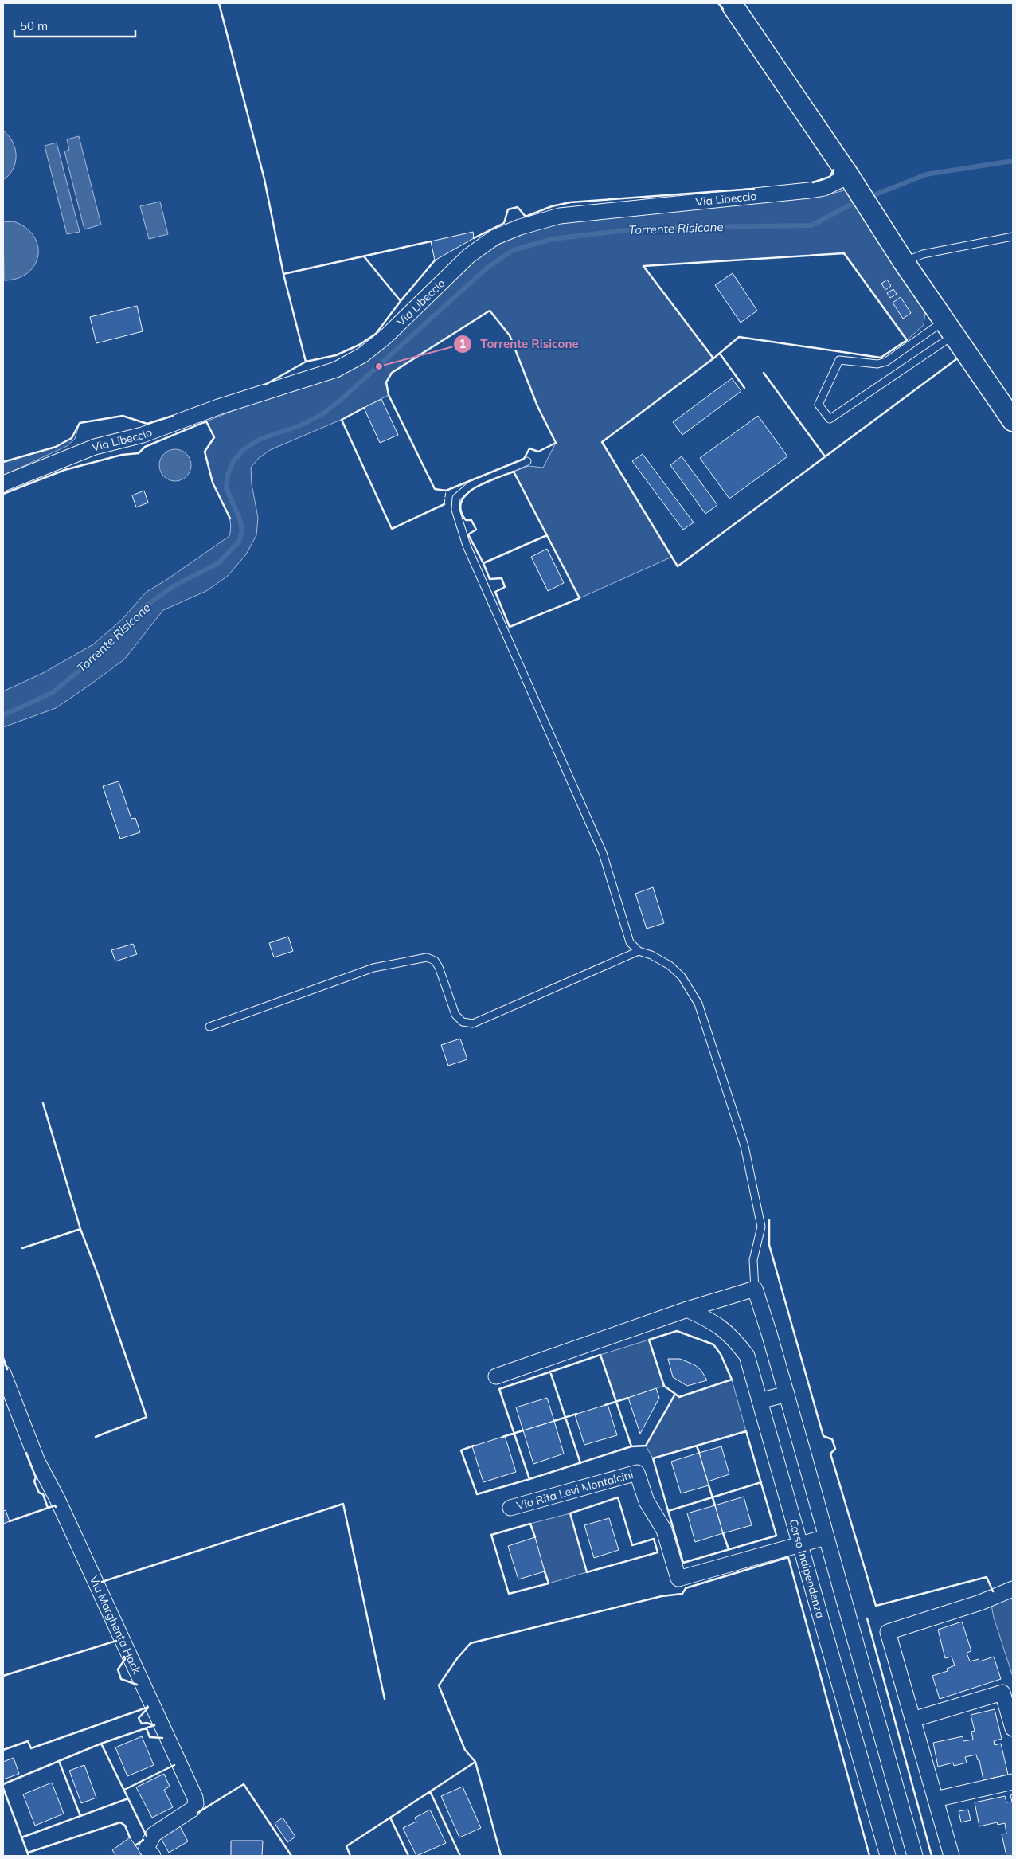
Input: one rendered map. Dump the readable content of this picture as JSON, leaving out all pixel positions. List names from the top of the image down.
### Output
{
  "streets": {
    "street": [
      "Via Libeccio",
      "Via Rita Levi Montalcini",
      "Corso Indipendenza",
      "Via Margherita Hack"
    ]
  },
  "crossings": [
    ["Via Rita Levi Montalcini", "Corso Indipendenza"]
  ],
  "water": ["Torrente Risicone"],
  "places": ["Torrente Risicone"],
  "scale_bar": "50 m"
}
